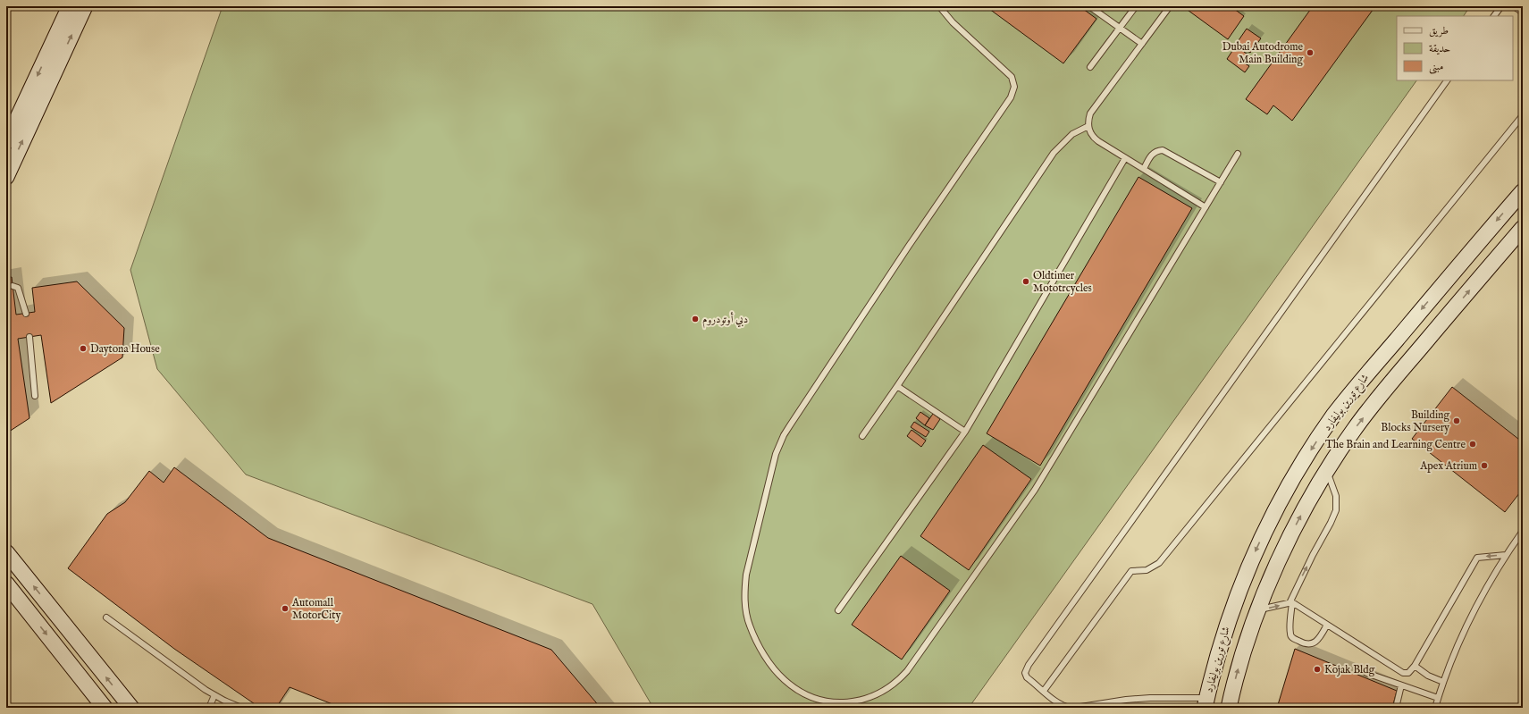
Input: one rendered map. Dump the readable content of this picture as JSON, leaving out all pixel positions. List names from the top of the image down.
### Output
{
  "streets": {
    "main road": ["شارع تورين بوليفارد"]
  },
  "places": [
    "Dubai Autodrome Main Building",
    "Oldtimer Mototrcycles",
    "دبي أوتودروم",
    "Daytona House",
    "Building Blocks Nursery",
    "The Brain and Learning Centre",
    "Apex Atrium",
    "Automall MotorCity",
    "Kojak Bldg"
  ],
  "legend": ["طريق", "حديقة", "مبنى"]
}
